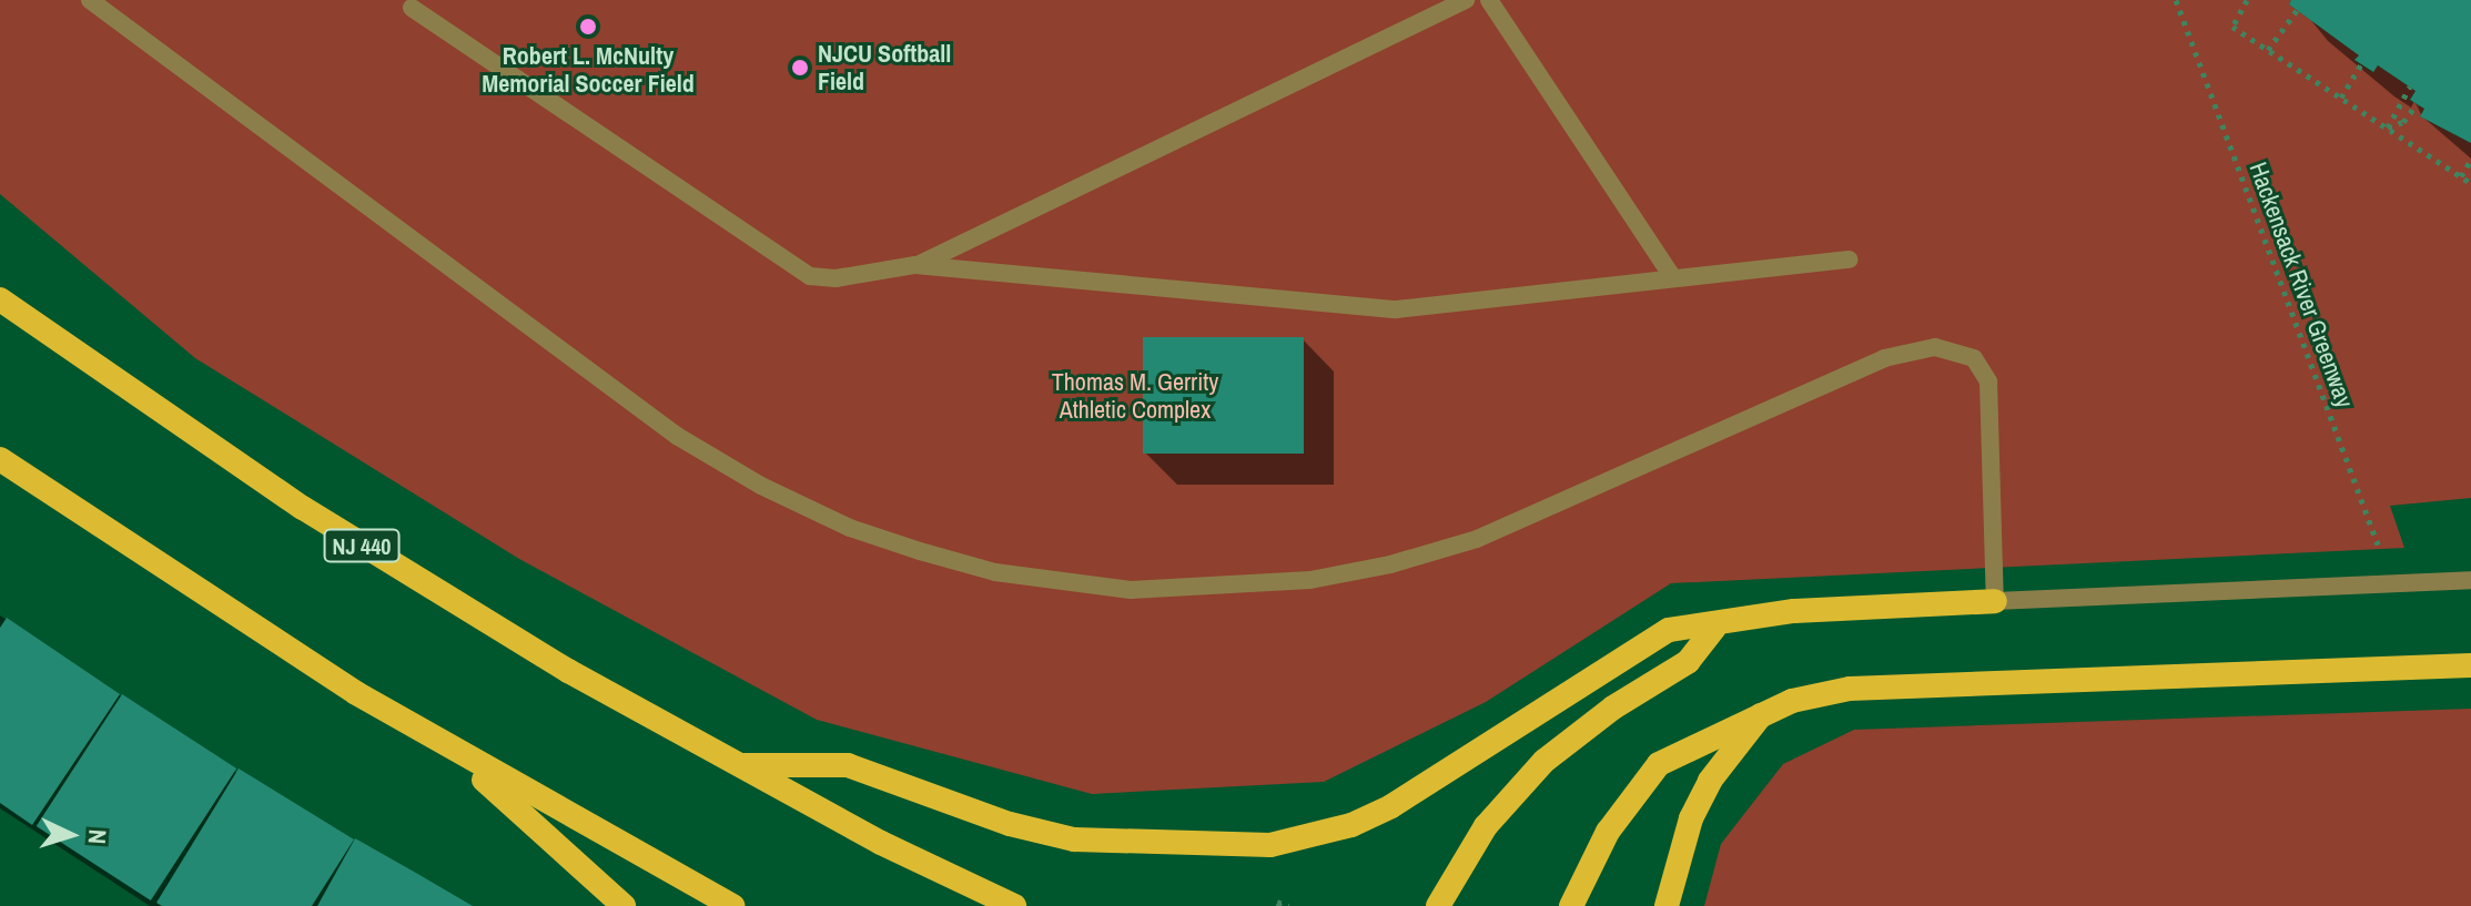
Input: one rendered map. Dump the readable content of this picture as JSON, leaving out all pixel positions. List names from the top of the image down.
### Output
{
  "streets": {
    "highway": ["NJ 440"],
    "path": ["Hackensack River Greenway"]
  },
  "parks": ["Thomas M. Gerrity Athletic Complex"],
  "places": ["Robert L. McNulty Memorial Soccer Field", "NJCU Softball Field"],
  "north": "right"
}
